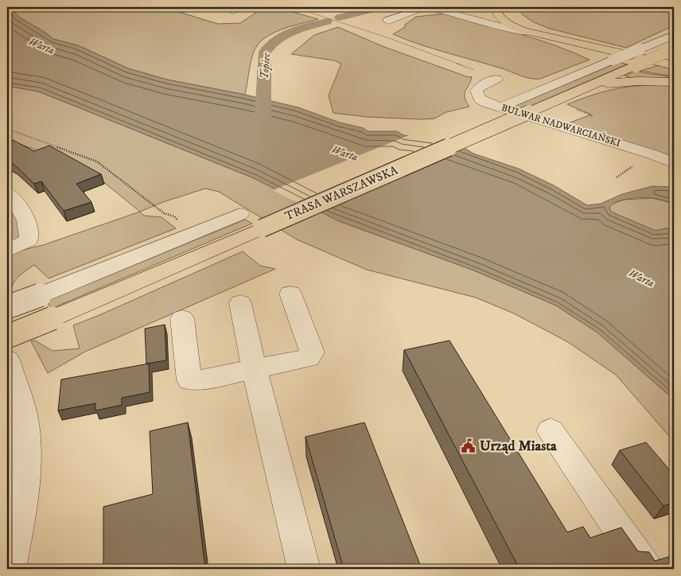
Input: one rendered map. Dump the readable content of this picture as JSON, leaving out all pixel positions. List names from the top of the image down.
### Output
{
  "streets": {
    "main road": ["TRASA WARSZAWSKA"],
    "street": ["BULWAR NADWARCIAŃSKI"]
  },
  "water": ["Warta", "Topiec"],
  "places": {
    "public building": ["Urząd Miasta"]
  }
}
